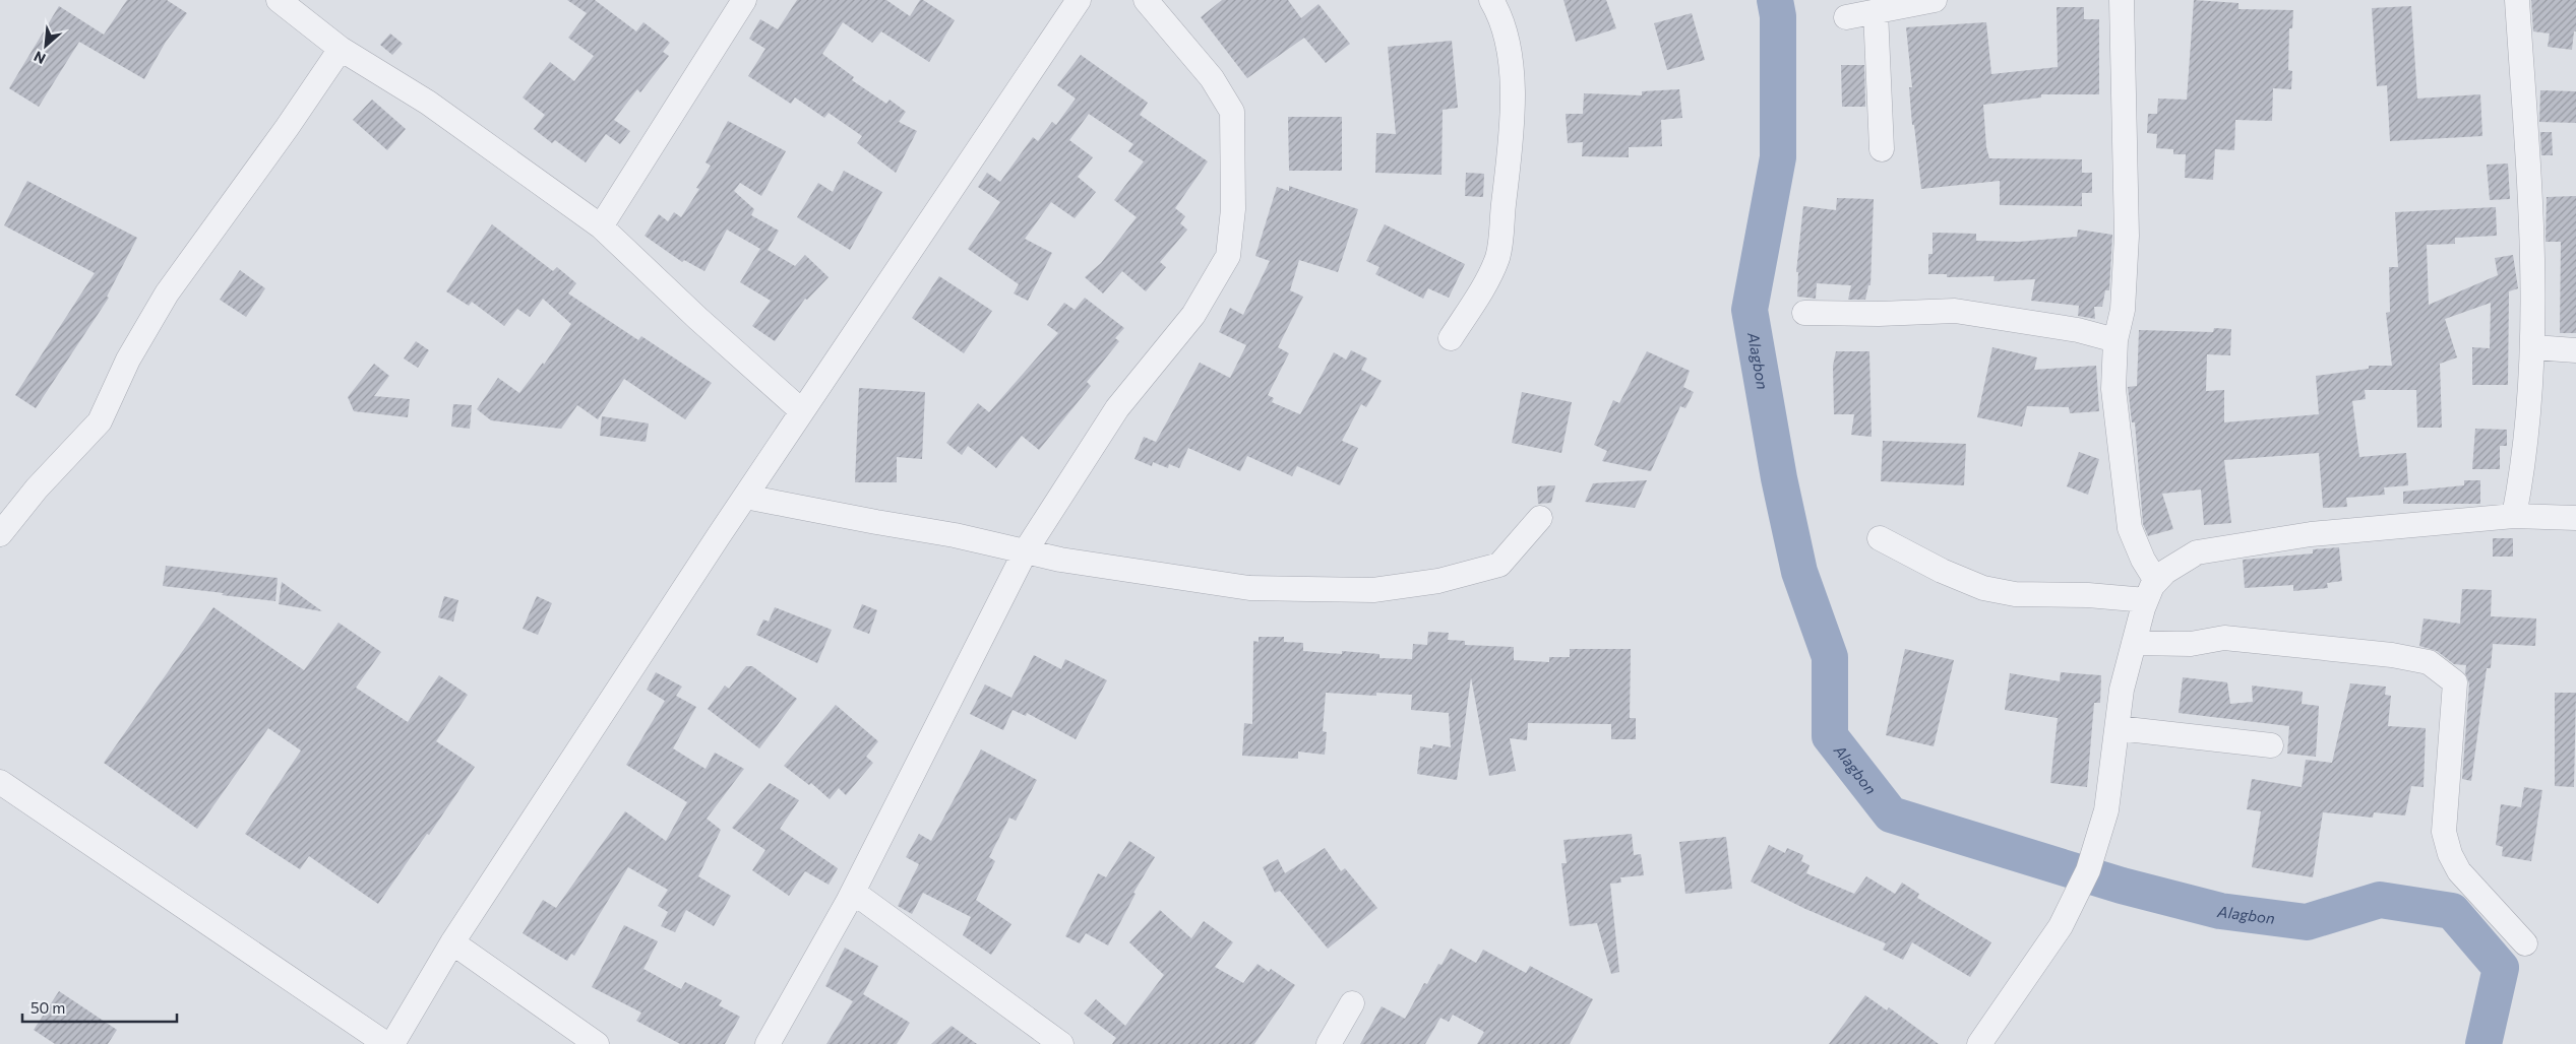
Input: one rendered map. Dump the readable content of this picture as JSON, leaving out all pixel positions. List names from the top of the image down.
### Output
{
  "water": ["Alagbon"],
  "scale_bar": "50 m",
  "north": "bottom left"
}
